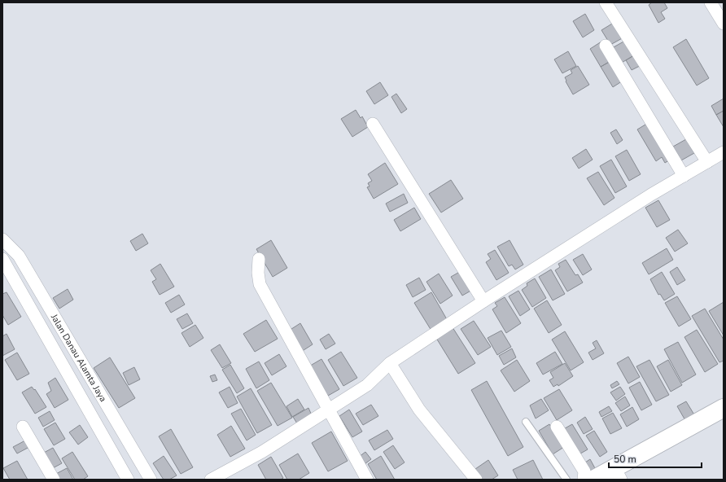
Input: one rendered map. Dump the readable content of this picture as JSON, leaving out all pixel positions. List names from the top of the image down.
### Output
{
  "streets": {
    "street": ["Jalan Danau Alamta Jaya"]
  },
  "scale_bar": "50 m"
}
